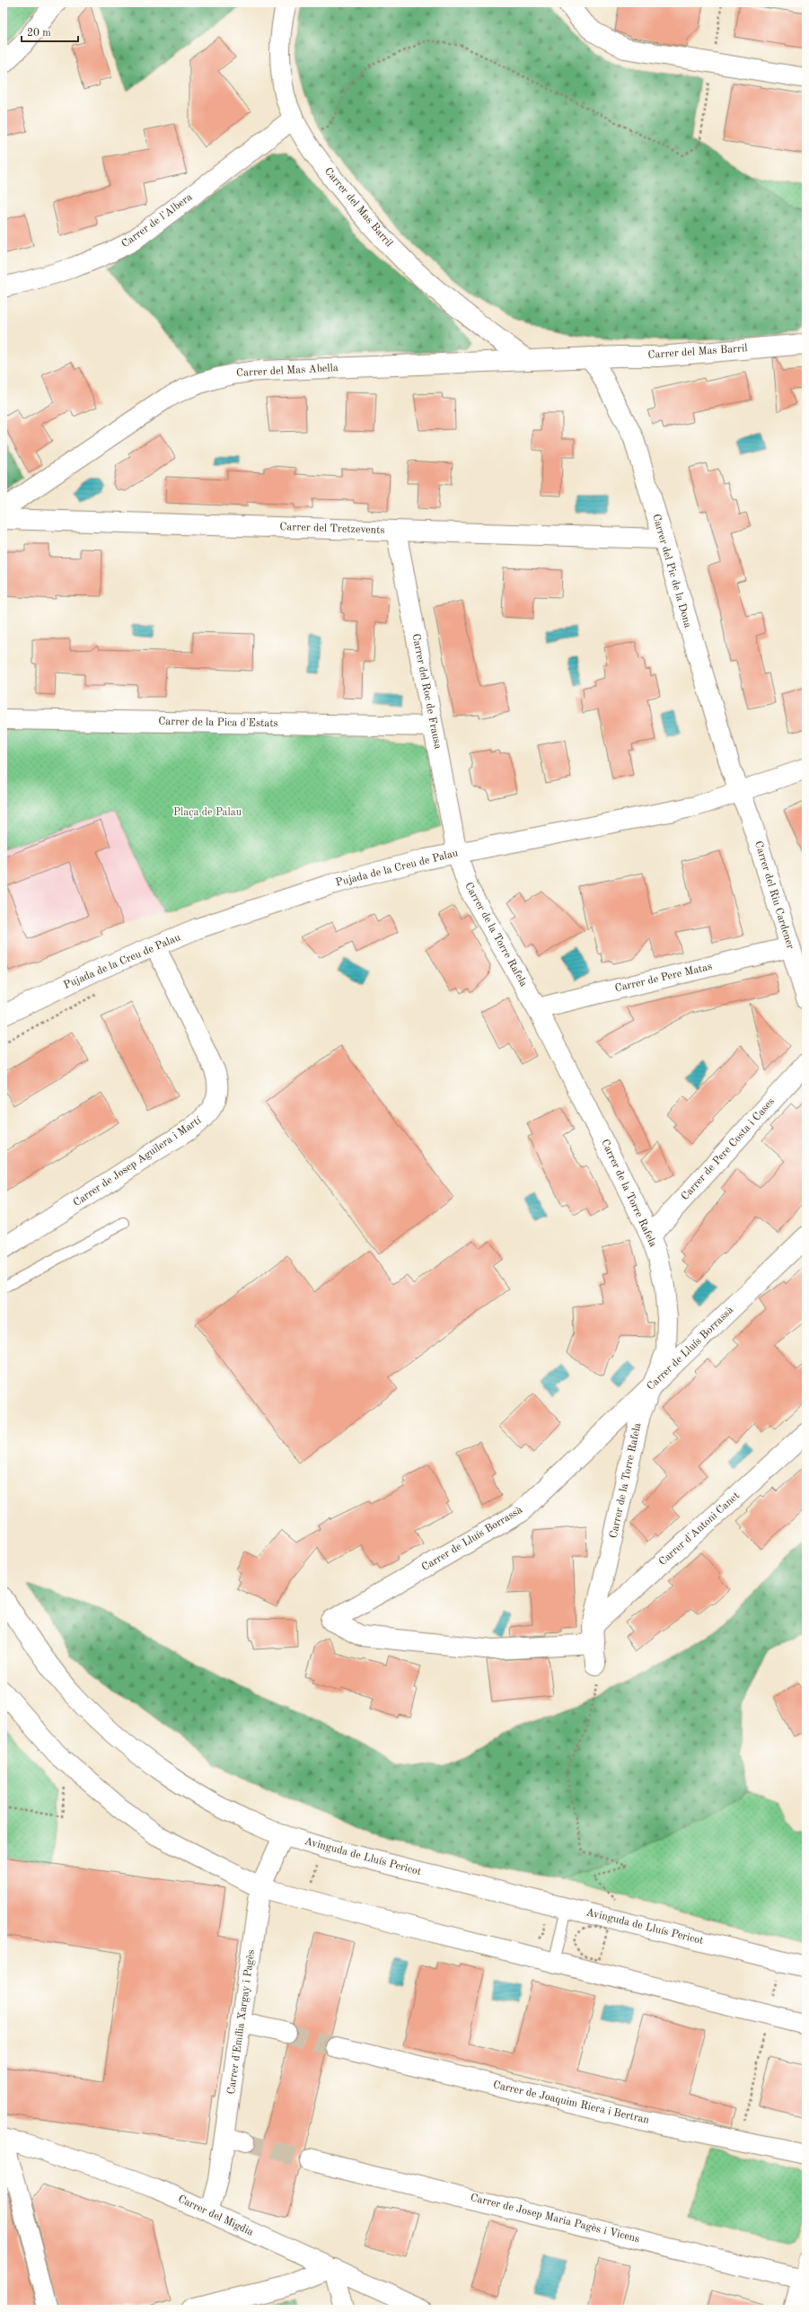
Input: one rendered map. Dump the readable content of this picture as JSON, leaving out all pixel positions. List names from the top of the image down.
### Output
{
  "streets": {
    "street": [
      "Carrer del Mas Barril",
      "Carrer de l'Albera",
      "Carrer del Mas Abella",
      "Carrer del Tretzevents",
      "Carrer del Pic de la Dona",
      "Carrer del Roc de Frausa",
      "Carrer de la Pica d'Estats",
      "Pujada de la Creu de Palau",
      "Carrer del Riu Cardener",
      "Carrer de la Torre Rafela",
      "Carrer de Pere Matas",
      "Carrer de Pere Costa i Cases",
      "Carrer de Josep Aguilera i Martí",
      "Carrer de Lluís Borrassà",
      "Carrer d'Antoni Canet",
      "Avinguda de Lluís Pericot",
      "Carrer d'Emília Xargay i Pagès",
      "Carrer de Joaquim Riera i Bertran",
      "Carrer del Migdia",
      "Carrer de Josep Maria Pagès i Vicens"
    ]
  },
  "crossings": [
    ["Carrer del Mas Barril", "Carrer de l'Albera"],
    ["Carrer del Mas Barril", "Carrer del Mas Abella"],
    ["Carrer del Mas Barril", "Carrer del Pic de la Dona"],
    ["Carrer del Mas Abella", "Carrer del Pic de la Dona"],
    ["Carrer del Tretzevents", "Carrer del Pic de la Dona"],
    ["Carrer del Tretzevents", "Carrer del Roc de Frausa"],
    ["Carrer del Pic de la Dona", "Pujada de la Creu de Palau"],
    ["Carrer del Pic de la Dona", "Carrer del Riu Cardener"],
    ["Carrer del Roc de Frausa", "Carrer de la Pica d'Estats"],
    ["Carrer del Roc de Frausa", "Pujada de la Creu de Palau"],
    ["Carrer del Roc de Frausa", "Carrer de la Torre Rafela"],
    ["Pujada de la Creu de Palau", "Carrer del Riu Cardener"],
    ["Pujada de la Creu de Palau", "Carrer de la Torre Rafela"],
    ["Pujada de la Creu de Palau", "Carrer de Josep Aguilera i Martí"],
    ["Carrer del Riu Cardener", "Carrer de Pere Matas"],
    ["Carrer de la Torre Rafela", "Carrer de Pere Matas"],
    ["Carrer de la Torre Rafela", "Carrer de Pere Costa i Cases"],
    ["Carrer de la Torre Rafela", "Carrer de Lluís Borrassà"],
    ["Carrer de la Torre Rafela", "Carrer d'Antoni Canet"],
    ["Carrer de Lluís Borrassà", "Carrer d'Antoni Canet"],
    ["Avinguda de Lluís Pericot", "Carrer d'Emília Xargay i Pagès"],
    ["Carrer d'Emília Xargay i Pagès", "Carrer del Migdia"]
  ],
  "parks": ["Plaça de Palau"],
  "scale_bar": "20 m"
}
